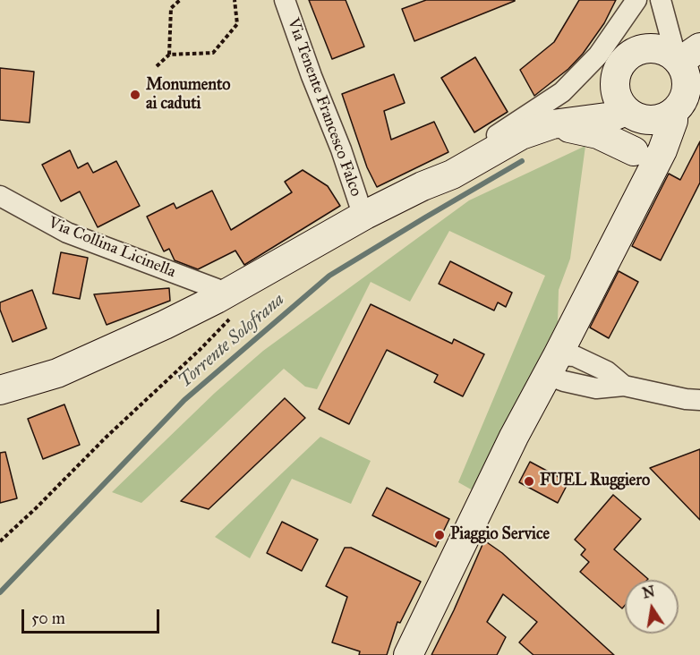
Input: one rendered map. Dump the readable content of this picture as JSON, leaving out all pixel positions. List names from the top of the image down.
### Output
{
  "streets": {
    "street": ["Via Tenente Francesco Falco", "Via Collina Licinella"]
  },
  "water": ["Torrente Solofrana"],
  "places": ["Monumento ai caduti", "FUEL Ruggiero", "Piaggio Service"],
  "scale_bar": "50 m",
  "north": "top"
}
